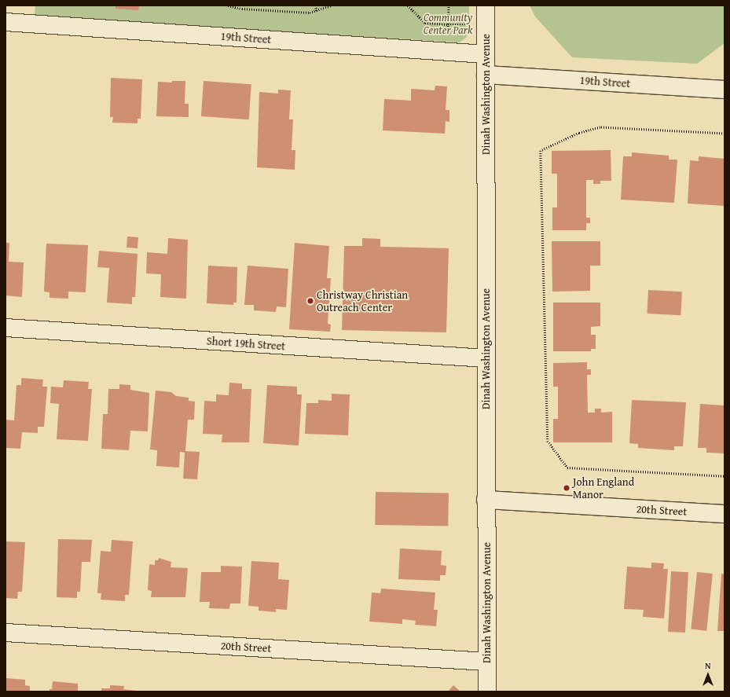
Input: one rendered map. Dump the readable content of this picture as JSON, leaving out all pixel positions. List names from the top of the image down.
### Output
{
  "streets": {
    "street": [
      "19th Street",
      "Dinah Washington Avenue",
      "Short 19th Street",
      "20th Street"
    ]
  },
  "crossings": [
    ["19th Street", "Dinah Washington Avenue"],
    ["Dinah Washington Avenue", "Short 19th Street"],
    ["Dinah Washington Avenue", "20th Street"]
  ],
  "parks": ["Community Center Park"],
  "places": ["Christway Christian Outreach Center", "John England Manor"],
  "north": "top"
}
